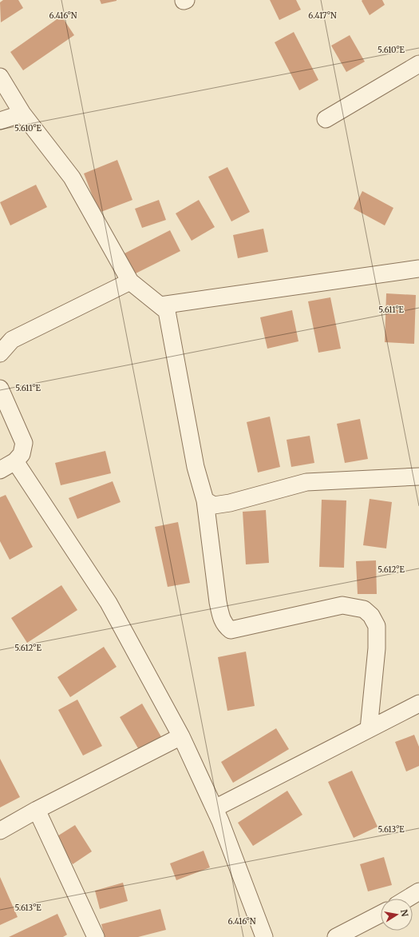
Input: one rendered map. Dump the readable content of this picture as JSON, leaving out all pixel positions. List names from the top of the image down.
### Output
{
  "north": "right",
  "coordinates": [
    "6.416°N",
    "6.417°N",
    "5.610°E",
    "5.611°E",
    "5.612°E",
    "5.613°E"
  ]
}
